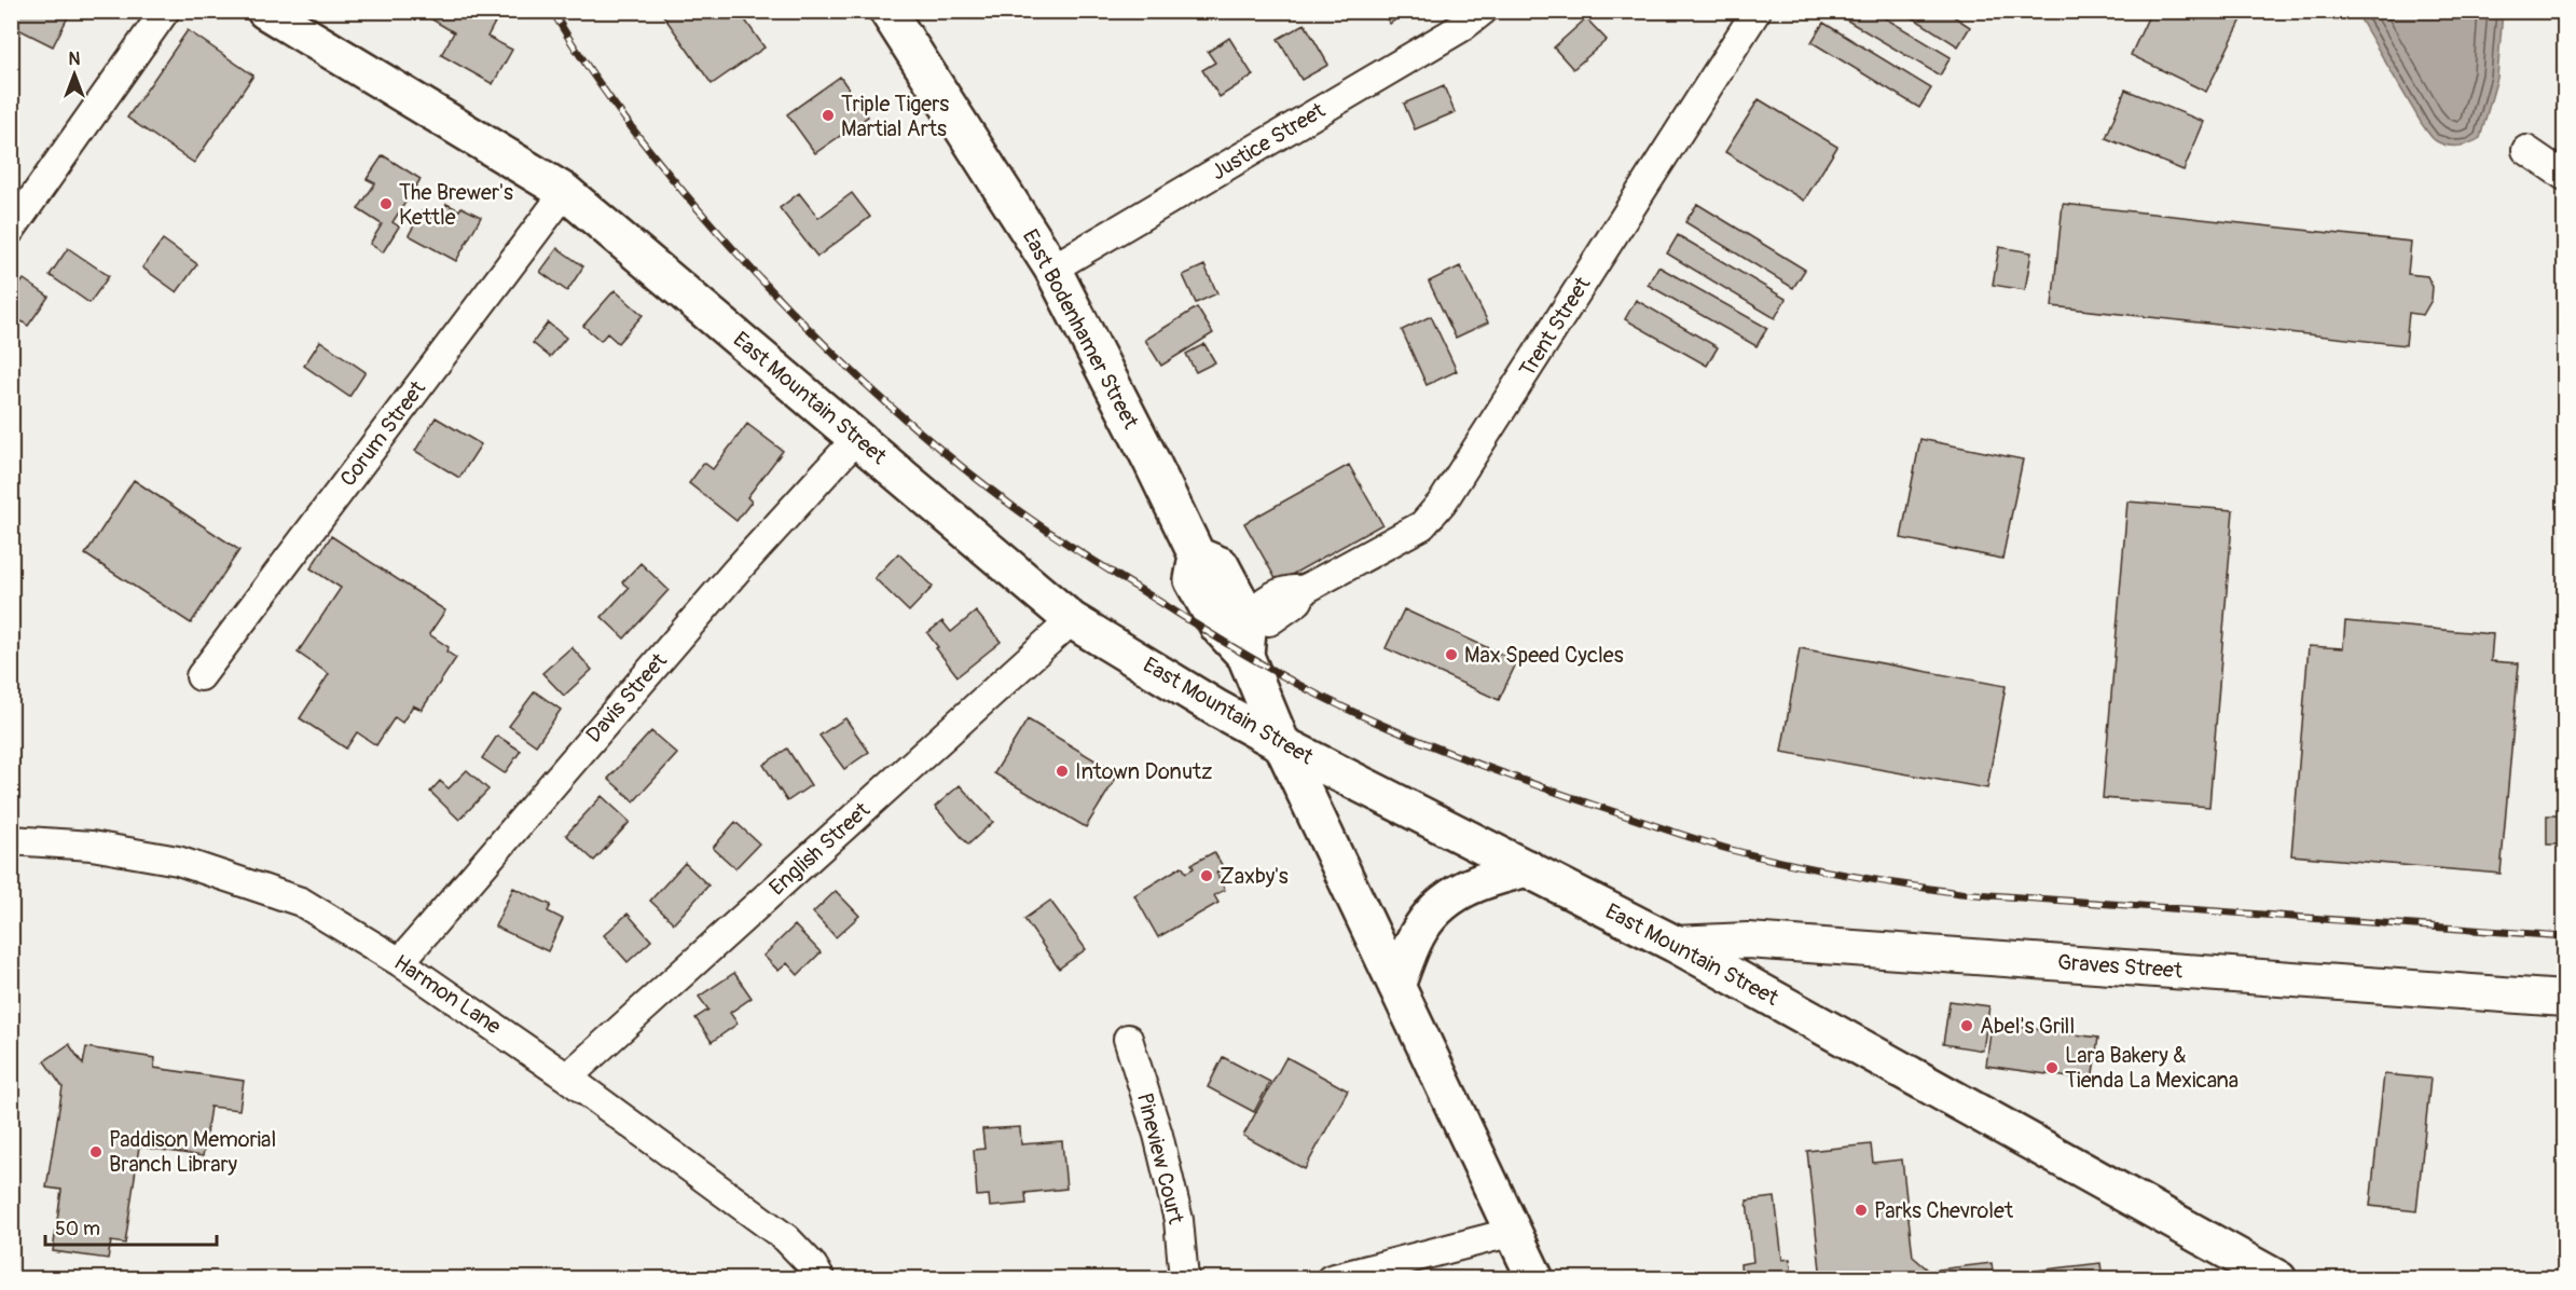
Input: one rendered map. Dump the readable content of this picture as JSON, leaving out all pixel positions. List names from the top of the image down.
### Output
{
  "streets": {
    "main road": ["East Bodenhamer Street", "East Mountain Street"],
    "street": [
      "Justice Street",
      "Trent Street",
      "Corum Street",
      "Davis Street",
      "English Street",
      "Graves Street",
      "Harmon Lane",
      "Pineview Court"
    ]
  },
  "crossings": [
    ["Justice Street", "East Bodenhamer Street"],
    ["Trent Street", "East Bodenhamer Street"],
    ["East Bodenhamer Street", "East Mountain Street"],
    ["East Mountain Street", "Corum Street"],
    ["East Mountain Street", "Davis Street"],
    ["East Mountain Street", "English Street"],
    ["East Mountain Street", "Graves Street"],
    ["Davis Street", "Harmon Lane"],
    ["English Street", "Harmon Lane"]
  ],
  "places": [
    "Triple Tigers Martial Arts",
    "The Brewer's Kettle",
    "Max Speed Cycles",
    "Intown Donutz",
    "Zaxby's",
    "Abel's Grill",
    "Lara Bakery & Tienda La Mexicana",
    "Paddison Memorial Branch Library",
    "Parks Chevrolet"
  ],
  "scale_bar": "50 m",
  "north": "top"
}
